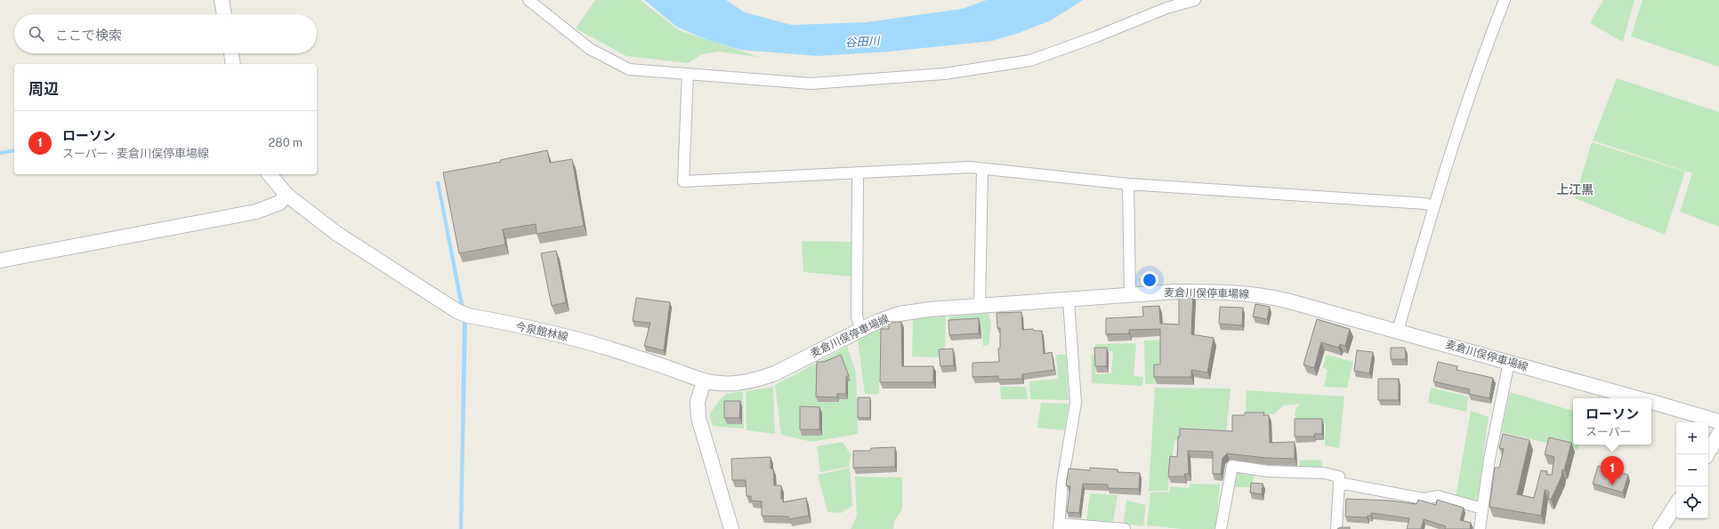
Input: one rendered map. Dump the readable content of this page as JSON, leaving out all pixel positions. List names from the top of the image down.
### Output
{
  "streets": {
    "main road": ["麦倉川俣停車場線", "今泉館林線"]
  },
  "crossings": [
    ["麦倉川俣停車場線", "今泉館林線"]
  ],
  "districts": ["上江黒"],
  "water": ["谷田川"],
  "page": {
    "search": "ここで検索",
    "heading": "周辺",
    "list": [
      {
        "mark": "1",
        "name": "ローソン",
        "note": "スーパー · 麦倉川俣停車場線",
        "value": "280 m"
      }
    ],
    "popup": ["ローソン", "スーパー"],
    "map_buttons": ["+", "−"],
    "pins": "1"
  }
}
